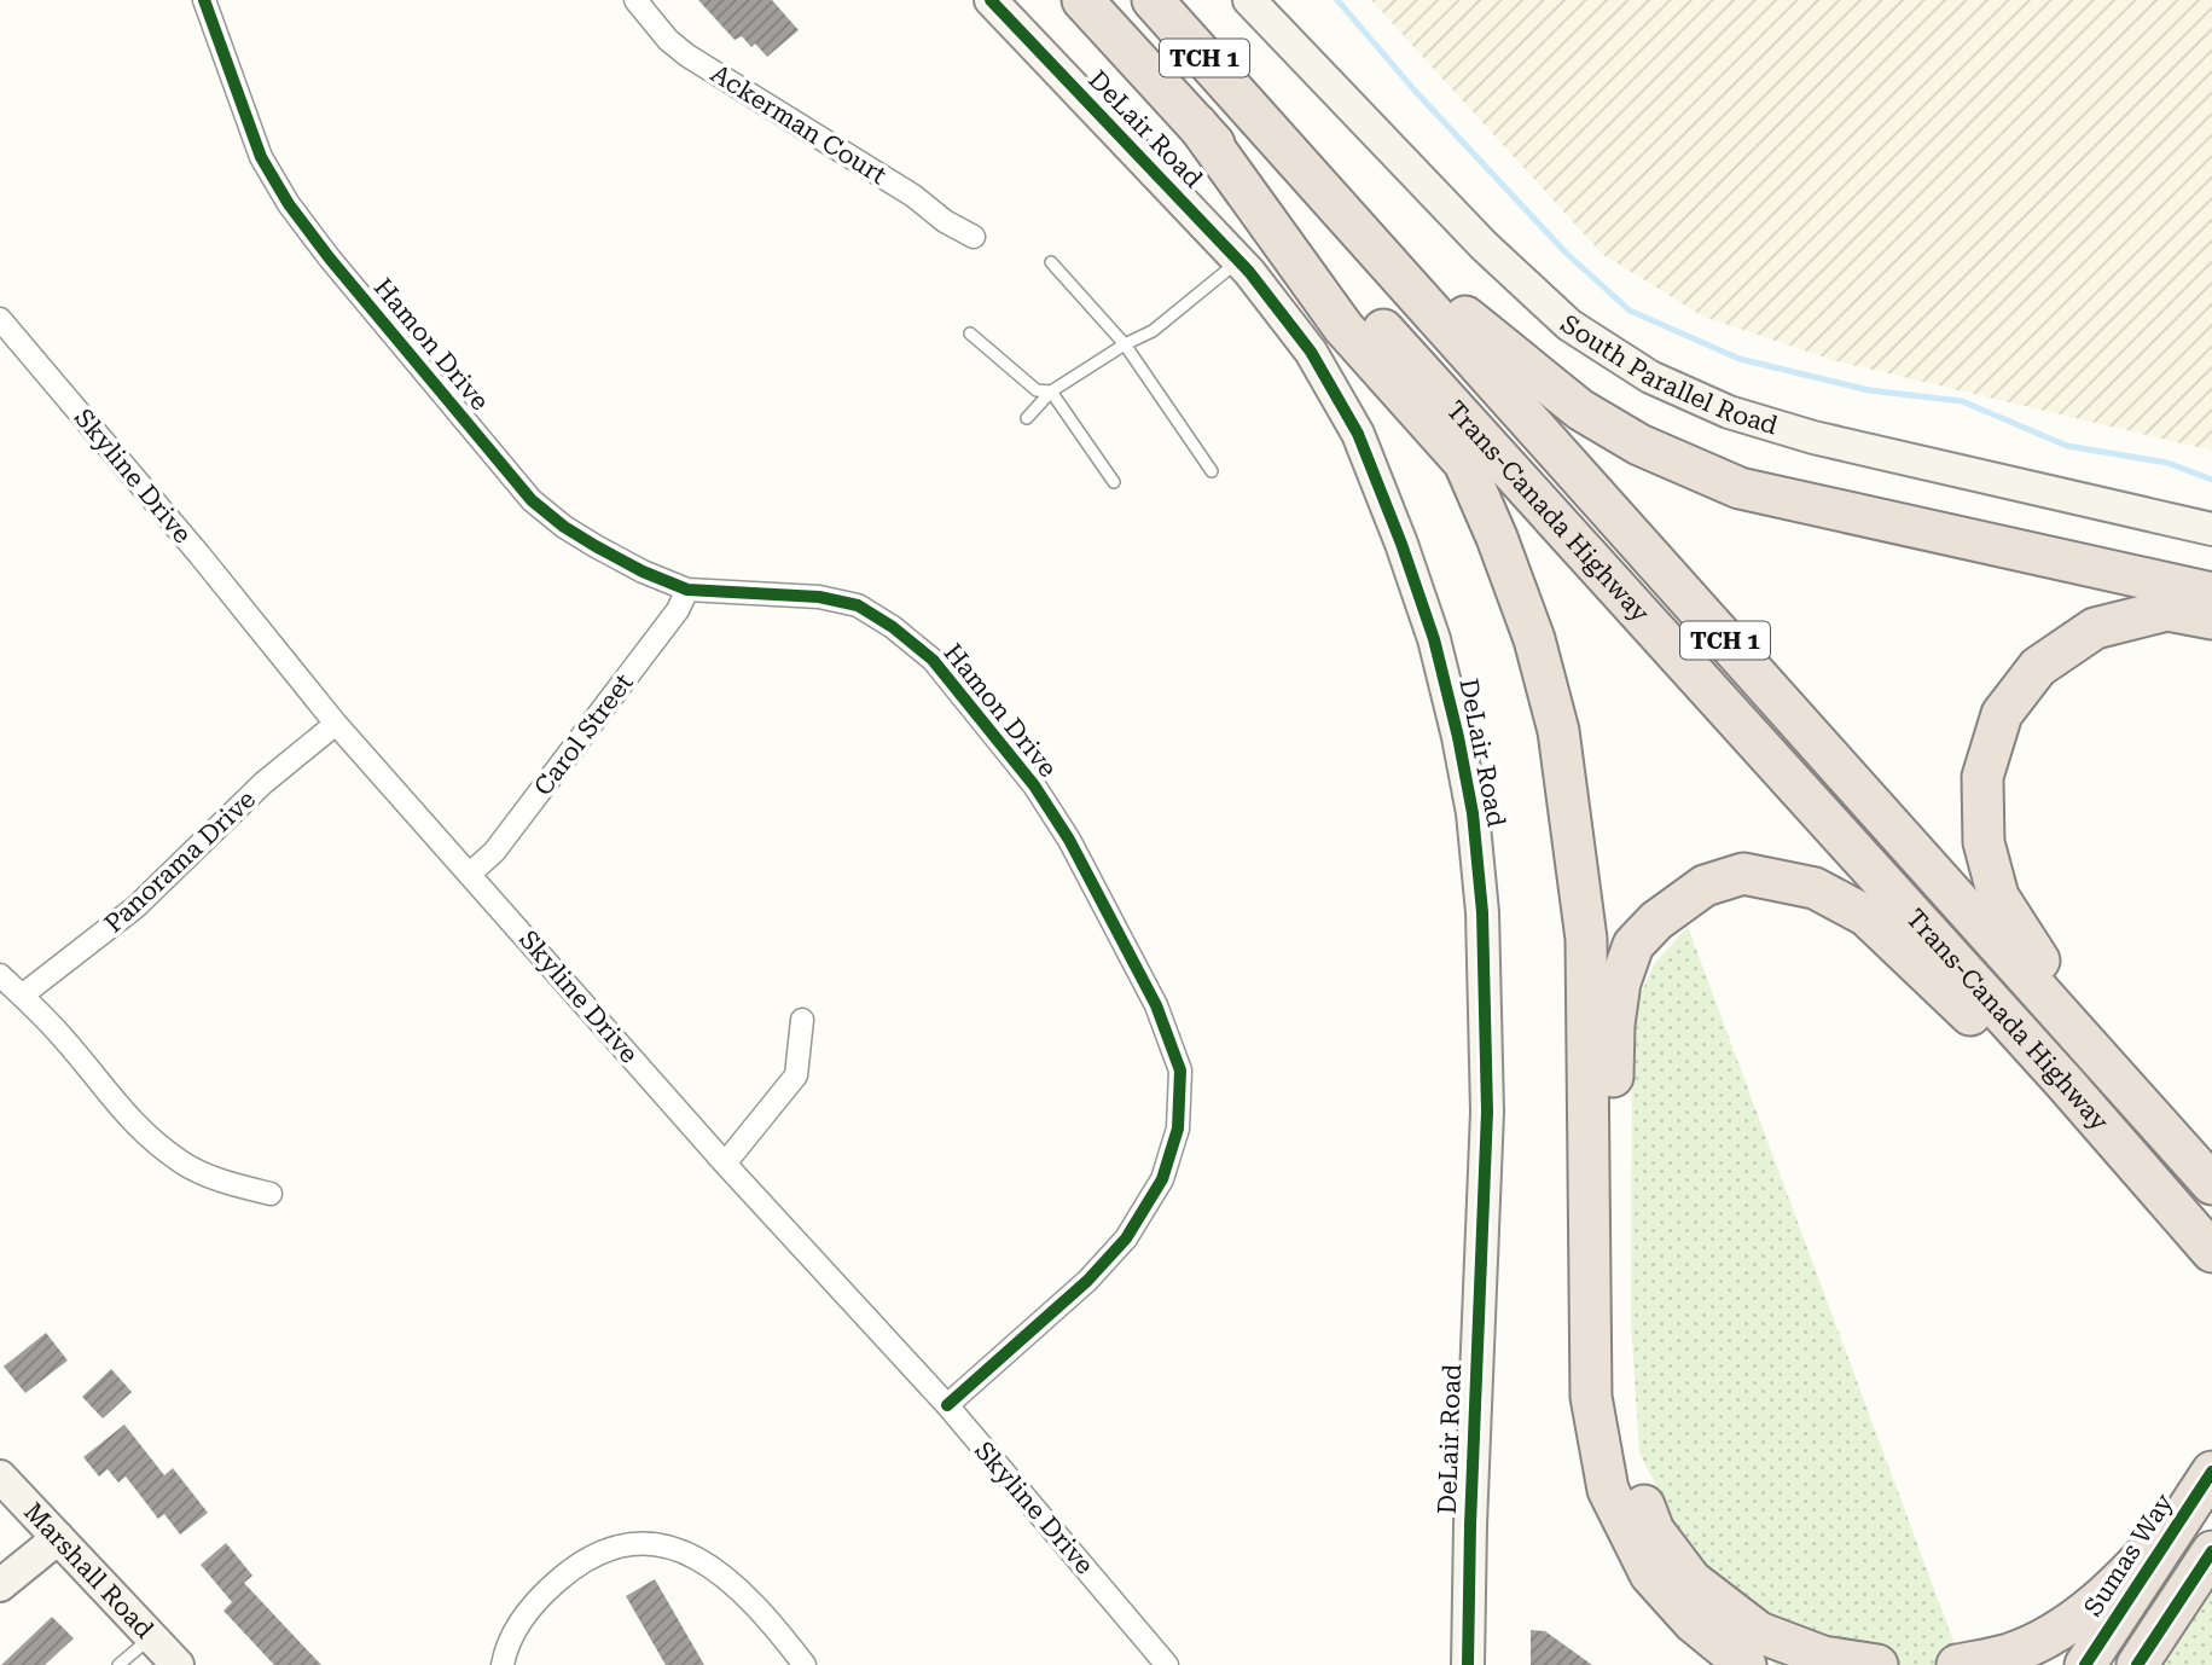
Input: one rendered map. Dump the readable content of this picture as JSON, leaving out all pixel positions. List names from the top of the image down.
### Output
{
  "streets": {
    "highway": ["TCH 1", "Trans-Canada Highway", "Sumas Way"],
    "street": [
      "Ackerman Court",
      "DeLair Road",
      "Hamon Drive",
      "South Parallel Road",
      "Skyline Drive",
      "Carol Street",
      "Panorama Drive",
      "Marshall Road"
    ]
  },
  "crossings": [
    ["Hamon Drive", "Skyline Drive"],
    ["Hamon Drive", "Carol Street"],
    ["Skyline Drive", "Carol Street"],
    ["Skyline Drive", "Panorama Drive"]
  ]
}
